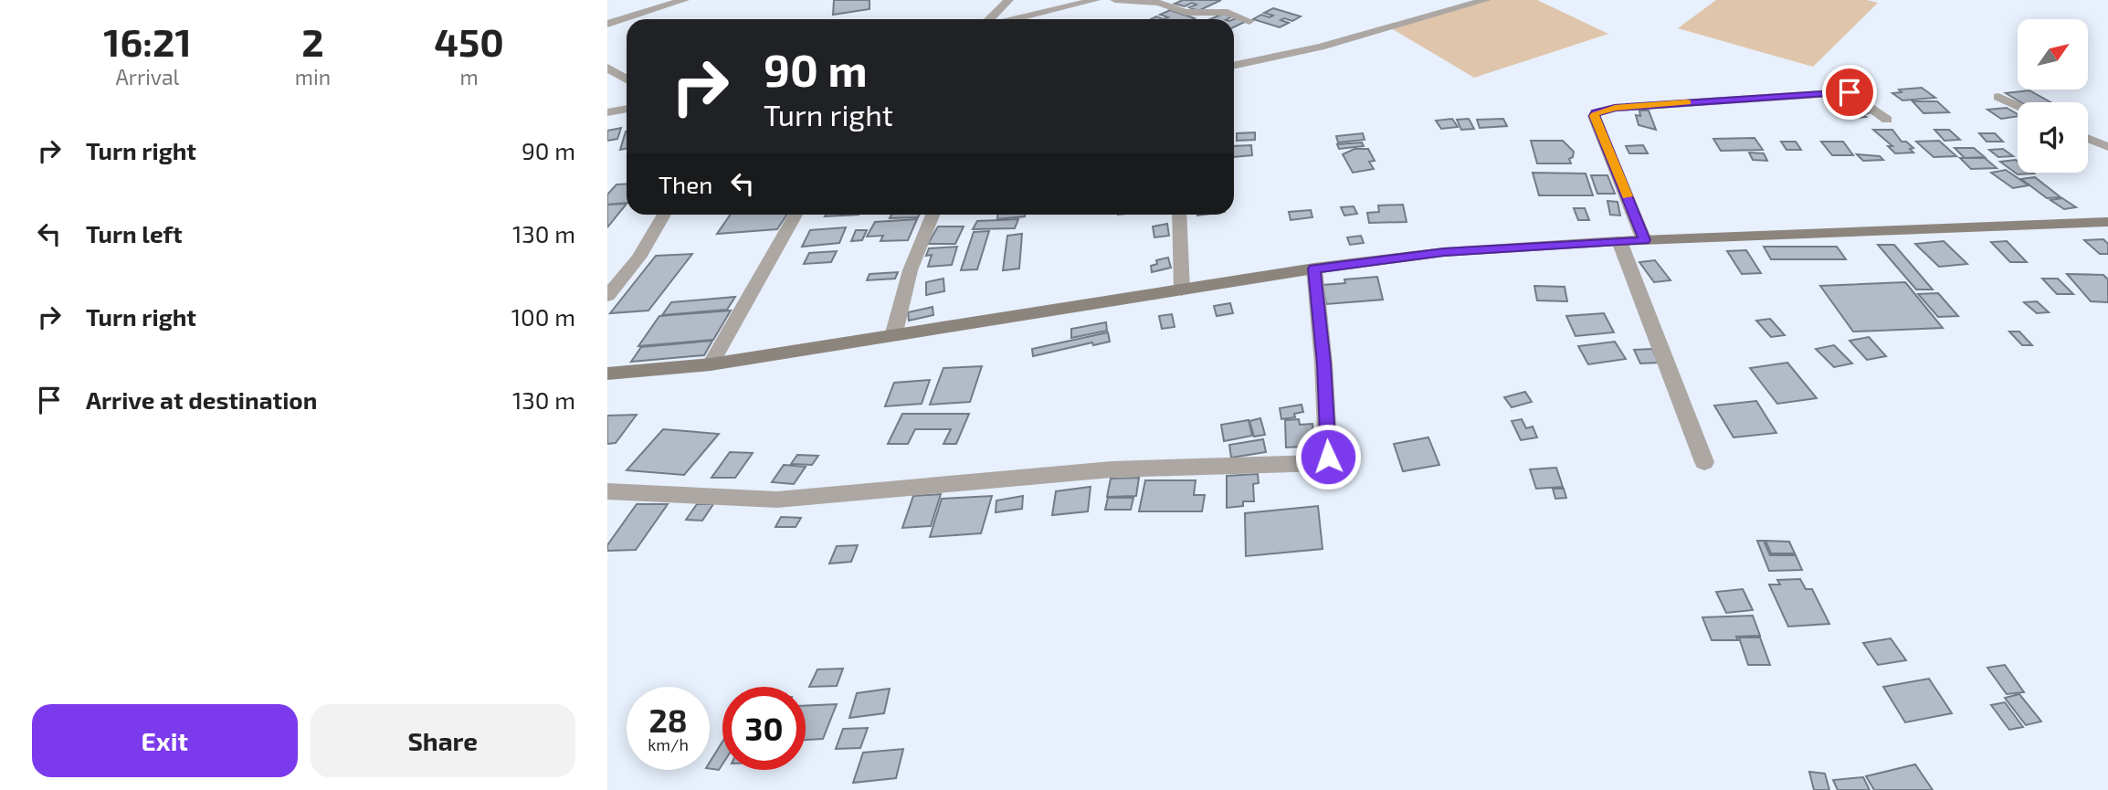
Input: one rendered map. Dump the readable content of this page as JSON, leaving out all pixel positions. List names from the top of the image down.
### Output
{
  "north": "top right",
  "page": {
    "eta": [
      "16:21",
      "Arrival",
      "2",
      "min",
      "450",
      "m"
    ],
    "turn": ["90 m", "Turn right"],
    "list": [
      {
        "name": "Turn right",
        "value": "90 m"
      },
      {
        "name": "Turn left",
        "value": "130 m"
      },
      {
        "name": "Turn right",
        "value": "100 m"
      },
      {
        "name": "Arrive at destination",
        "value": "130 m"
      }
    ],
    "then": "Then",
    "speed": "28 km/h",
    "limit": "30",
    "buttons": ["Exit", "Share"]
  }
}
